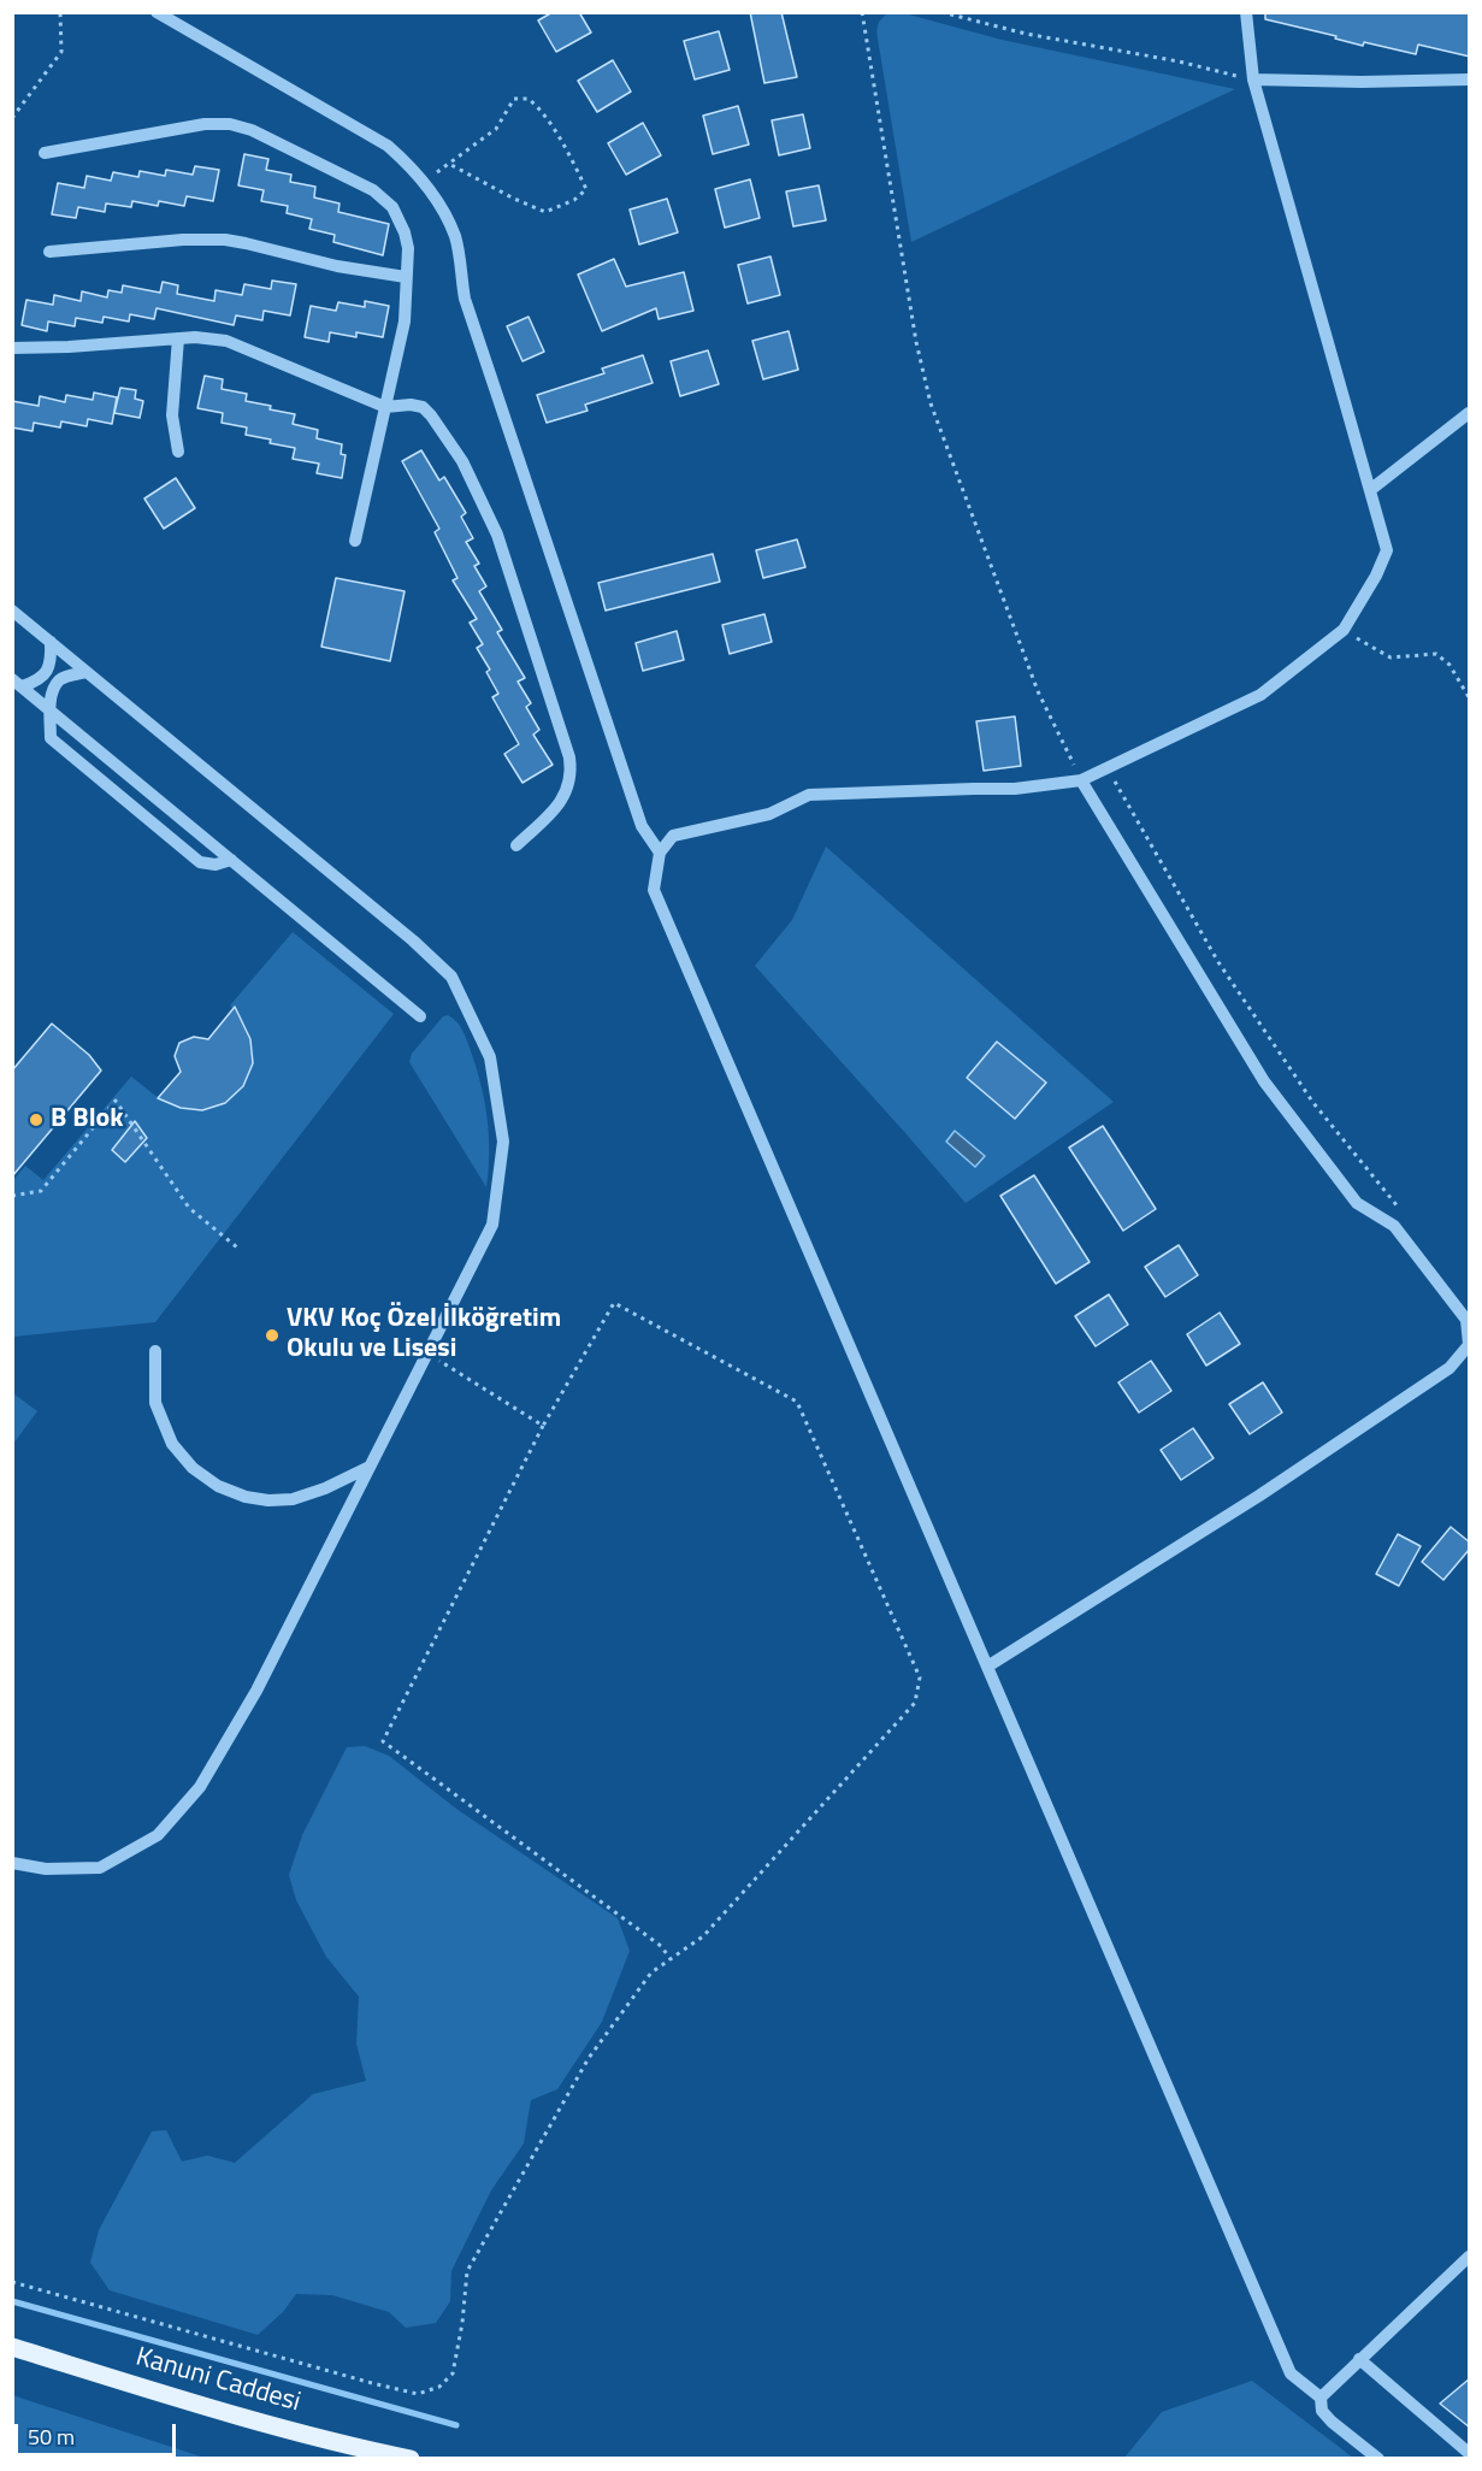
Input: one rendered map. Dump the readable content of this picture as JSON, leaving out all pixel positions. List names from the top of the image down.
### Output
{
  "streets": {
    "main road": ["Kanuni Caddesi"]
  },
  "places": ["B Blok", "VKV Koç Özel İlköğretim Okulu ve Lisesi"],
  "scale_bar": "50 m"
}
